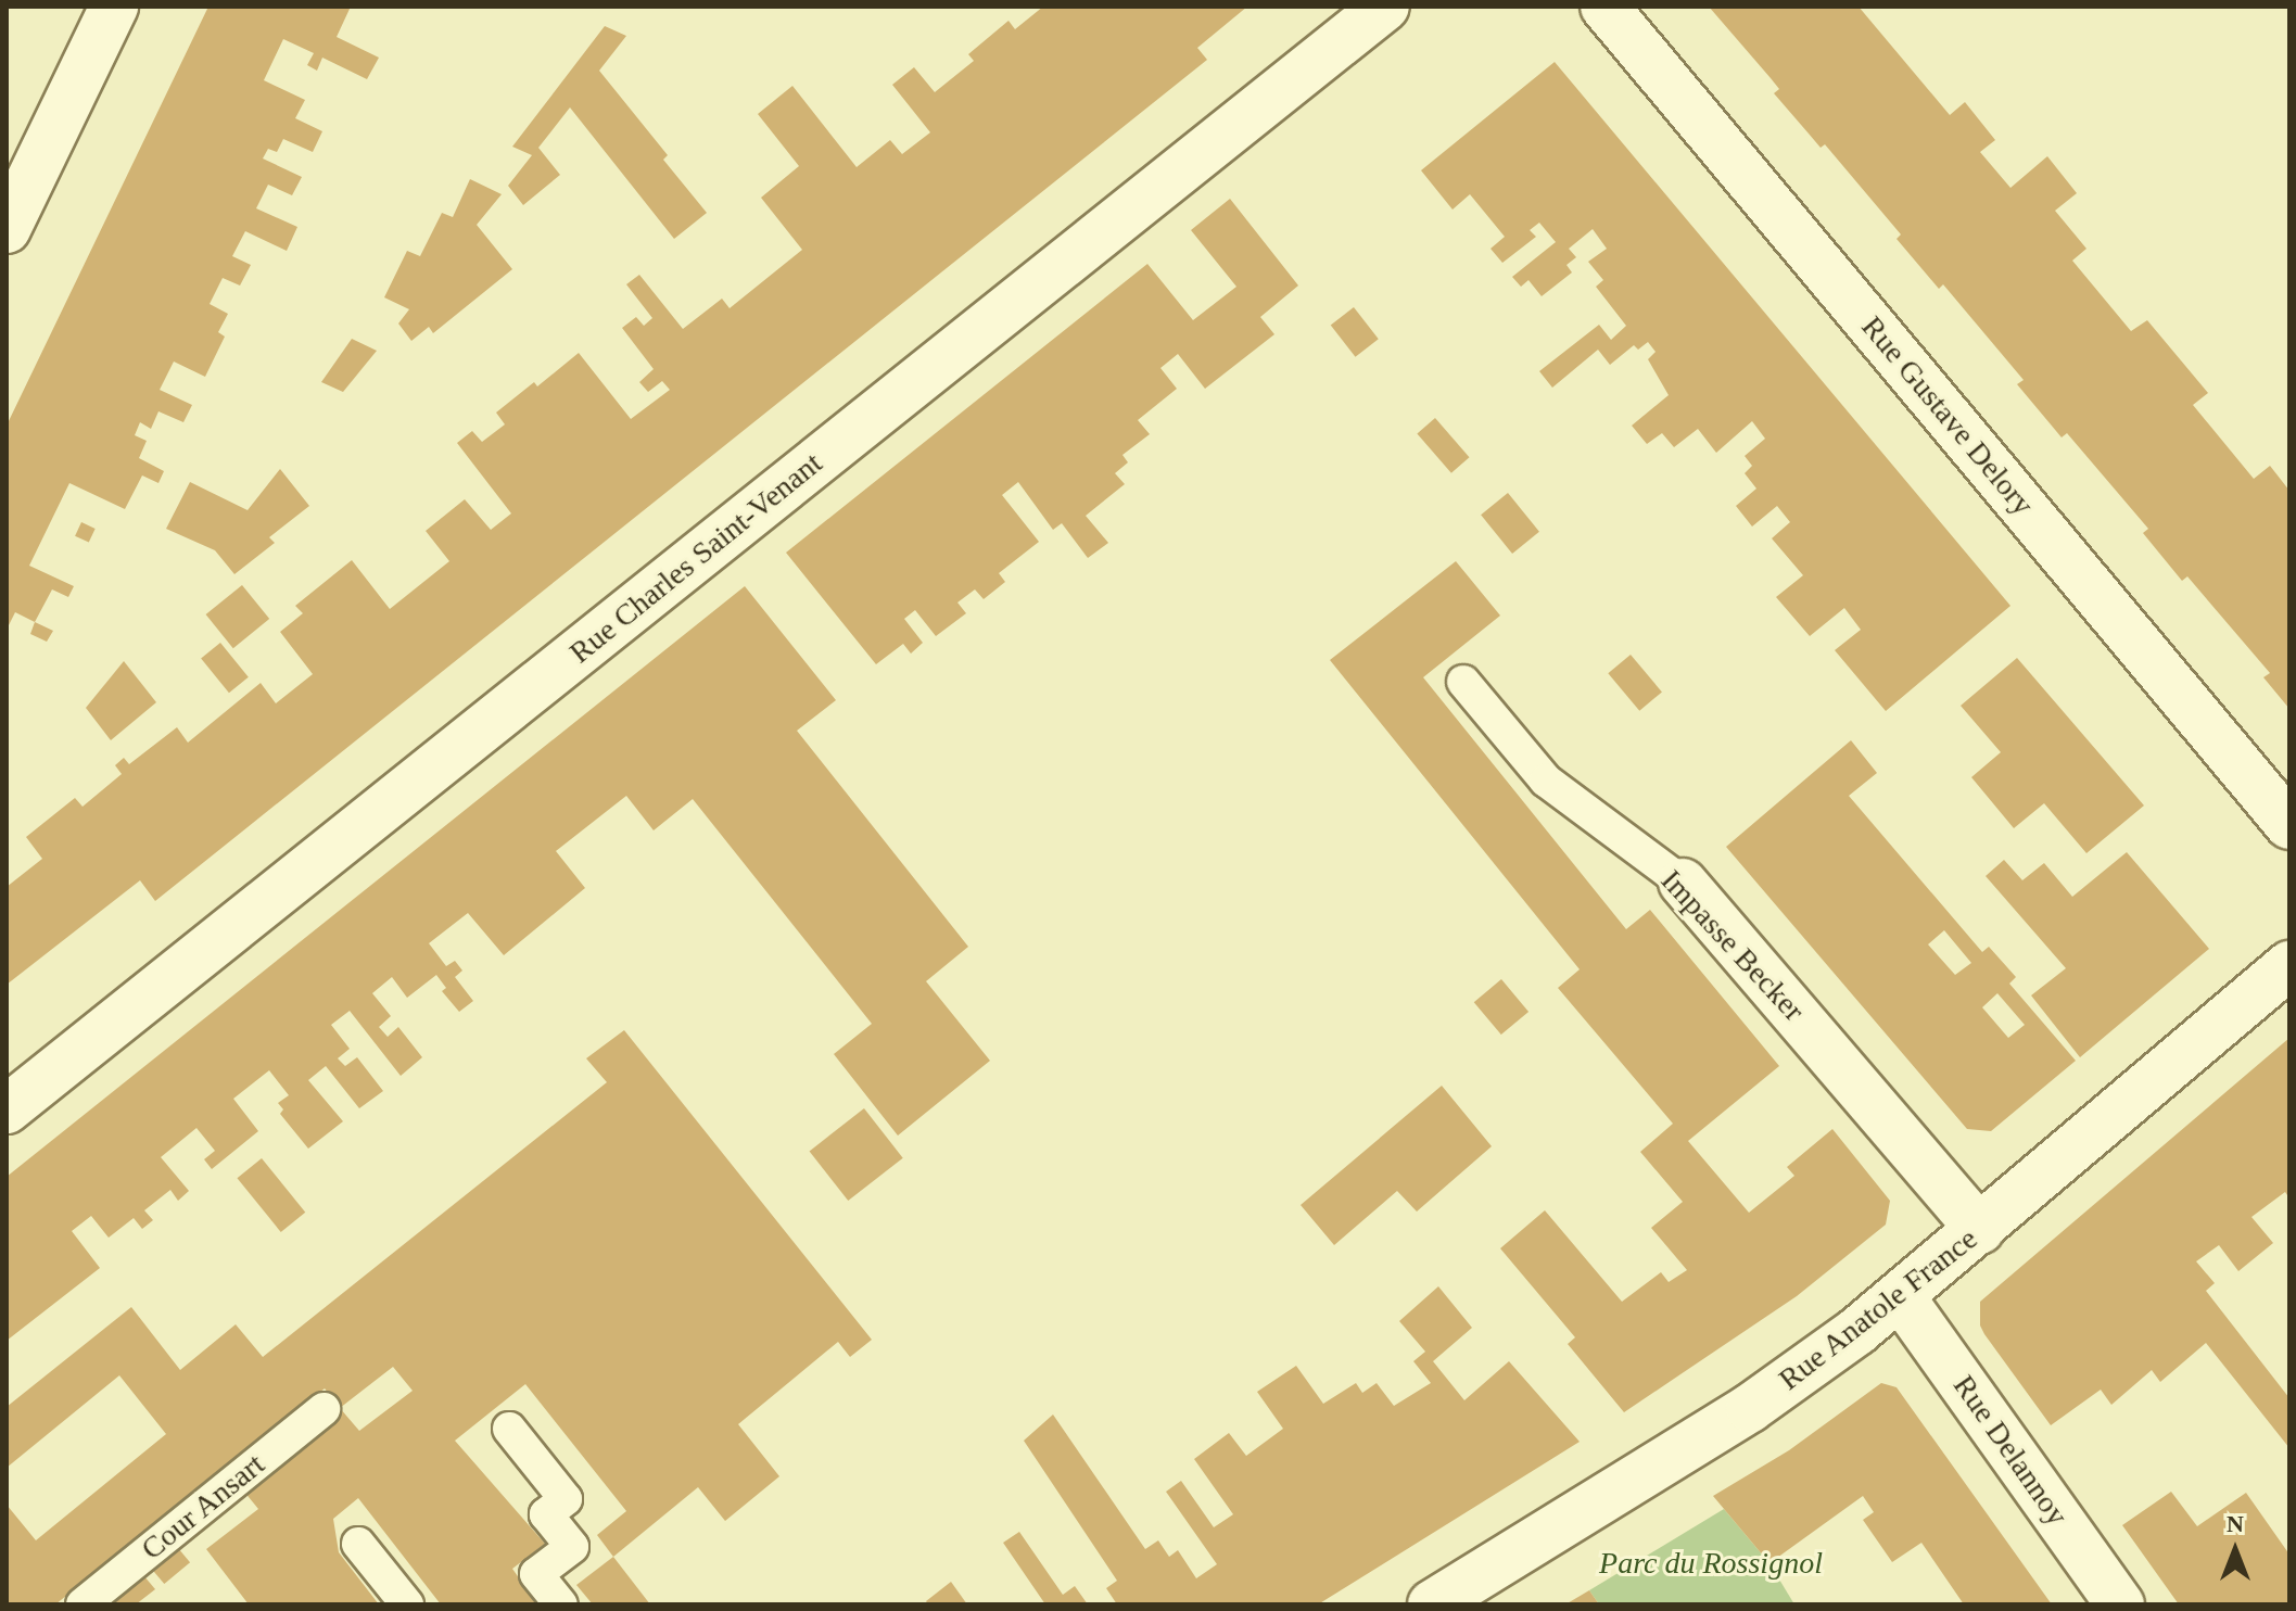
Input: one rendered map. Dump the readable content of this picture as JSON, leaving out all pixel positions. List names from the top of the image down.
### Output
{
  "streets": {
    "street": [
      "Rue Gustave Delory",
      "Rue Charles Saint-Venant",
      "Impasse Becker",
      "Rue Anatole France",
      "Rue Delannoy"
    ],
    "lane": ["Cour Ansart"]
  },
  "crossings": [
    ["Impasse Becker", "Rue Anatole France"],
    ["Rue Anatole France", "Rue Delannoy"]
  ],
  "parks": ["Parc du Rossignol"],
  "north": "top"
}
